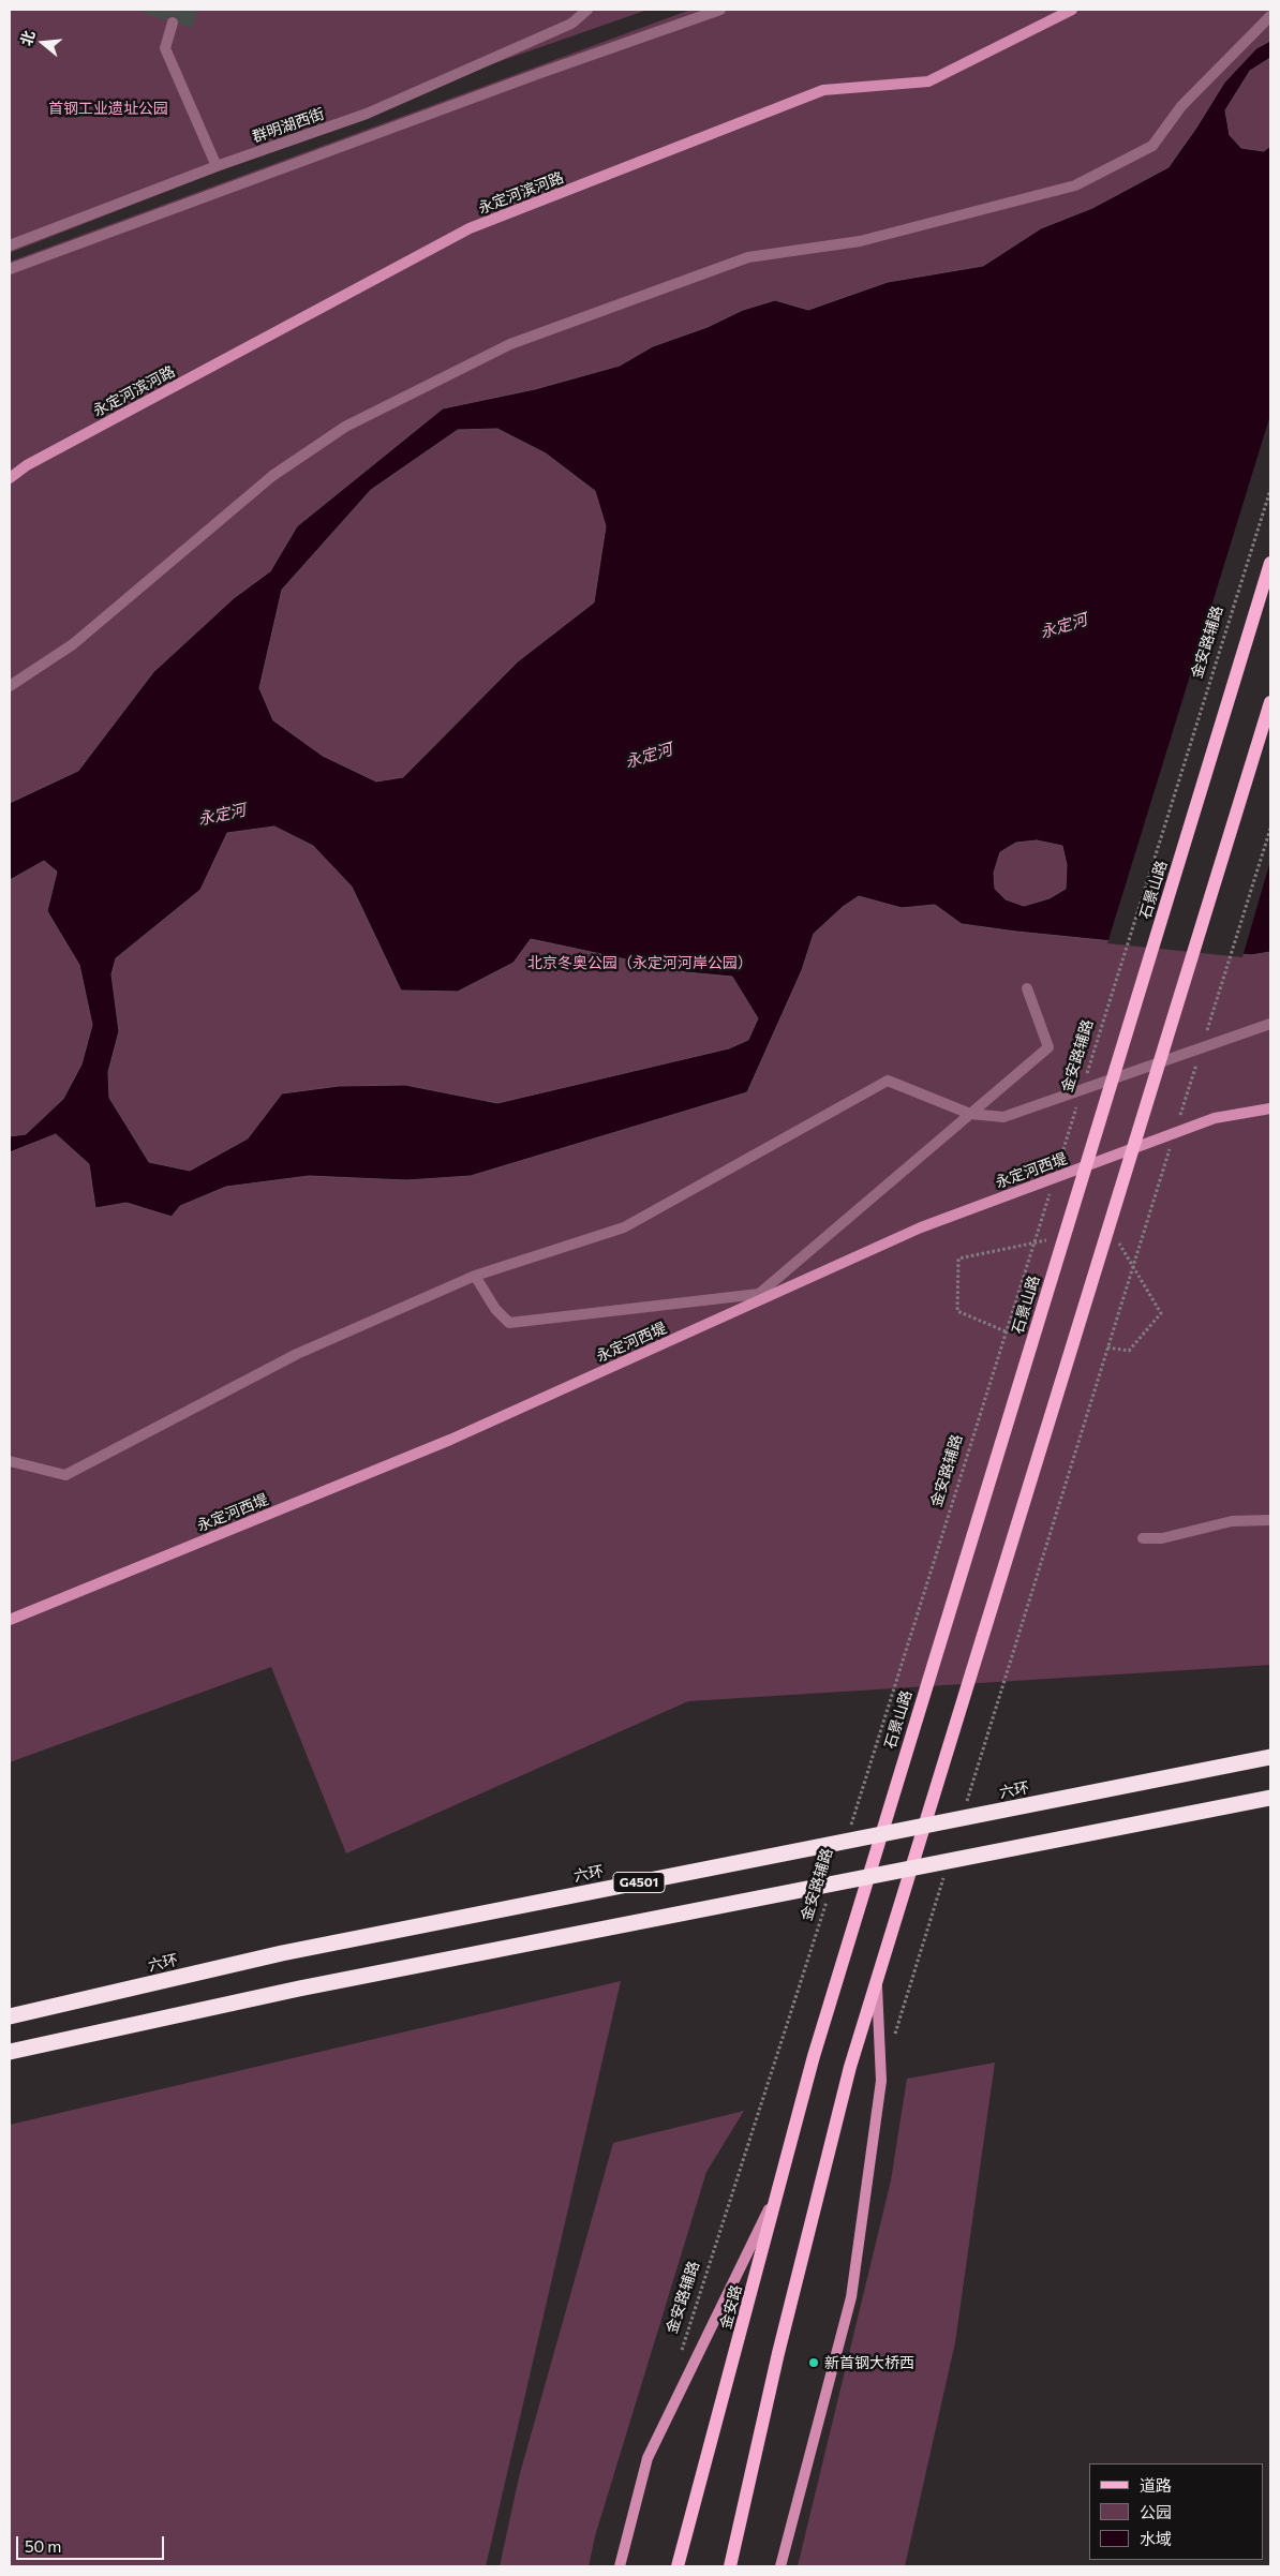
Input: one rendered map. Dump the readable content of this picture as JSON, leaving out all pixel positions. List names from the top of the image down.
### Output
{
  "streets": {
    "highway": ["六环", "G4501"],
    "main road": ["石景山路", "金安路"],
    "street": ["群明湖西街", "永定河滨河路", "永定河西堤"],
    "path": ["金安路辅路"]
  },
  "crossings": [
    ["石景山路", "金安路"]
  ],
  "water": ["永定河"],
  "parks": ["首钢工业遗址公园", "北京冬奥公园（永定河河岸公园）"],
  "places": ["新首钢大桥西"],
  "legend": ["道路", "公园", "水域"],
  "scale_bar": "50 m",
  "north": "left"
}
